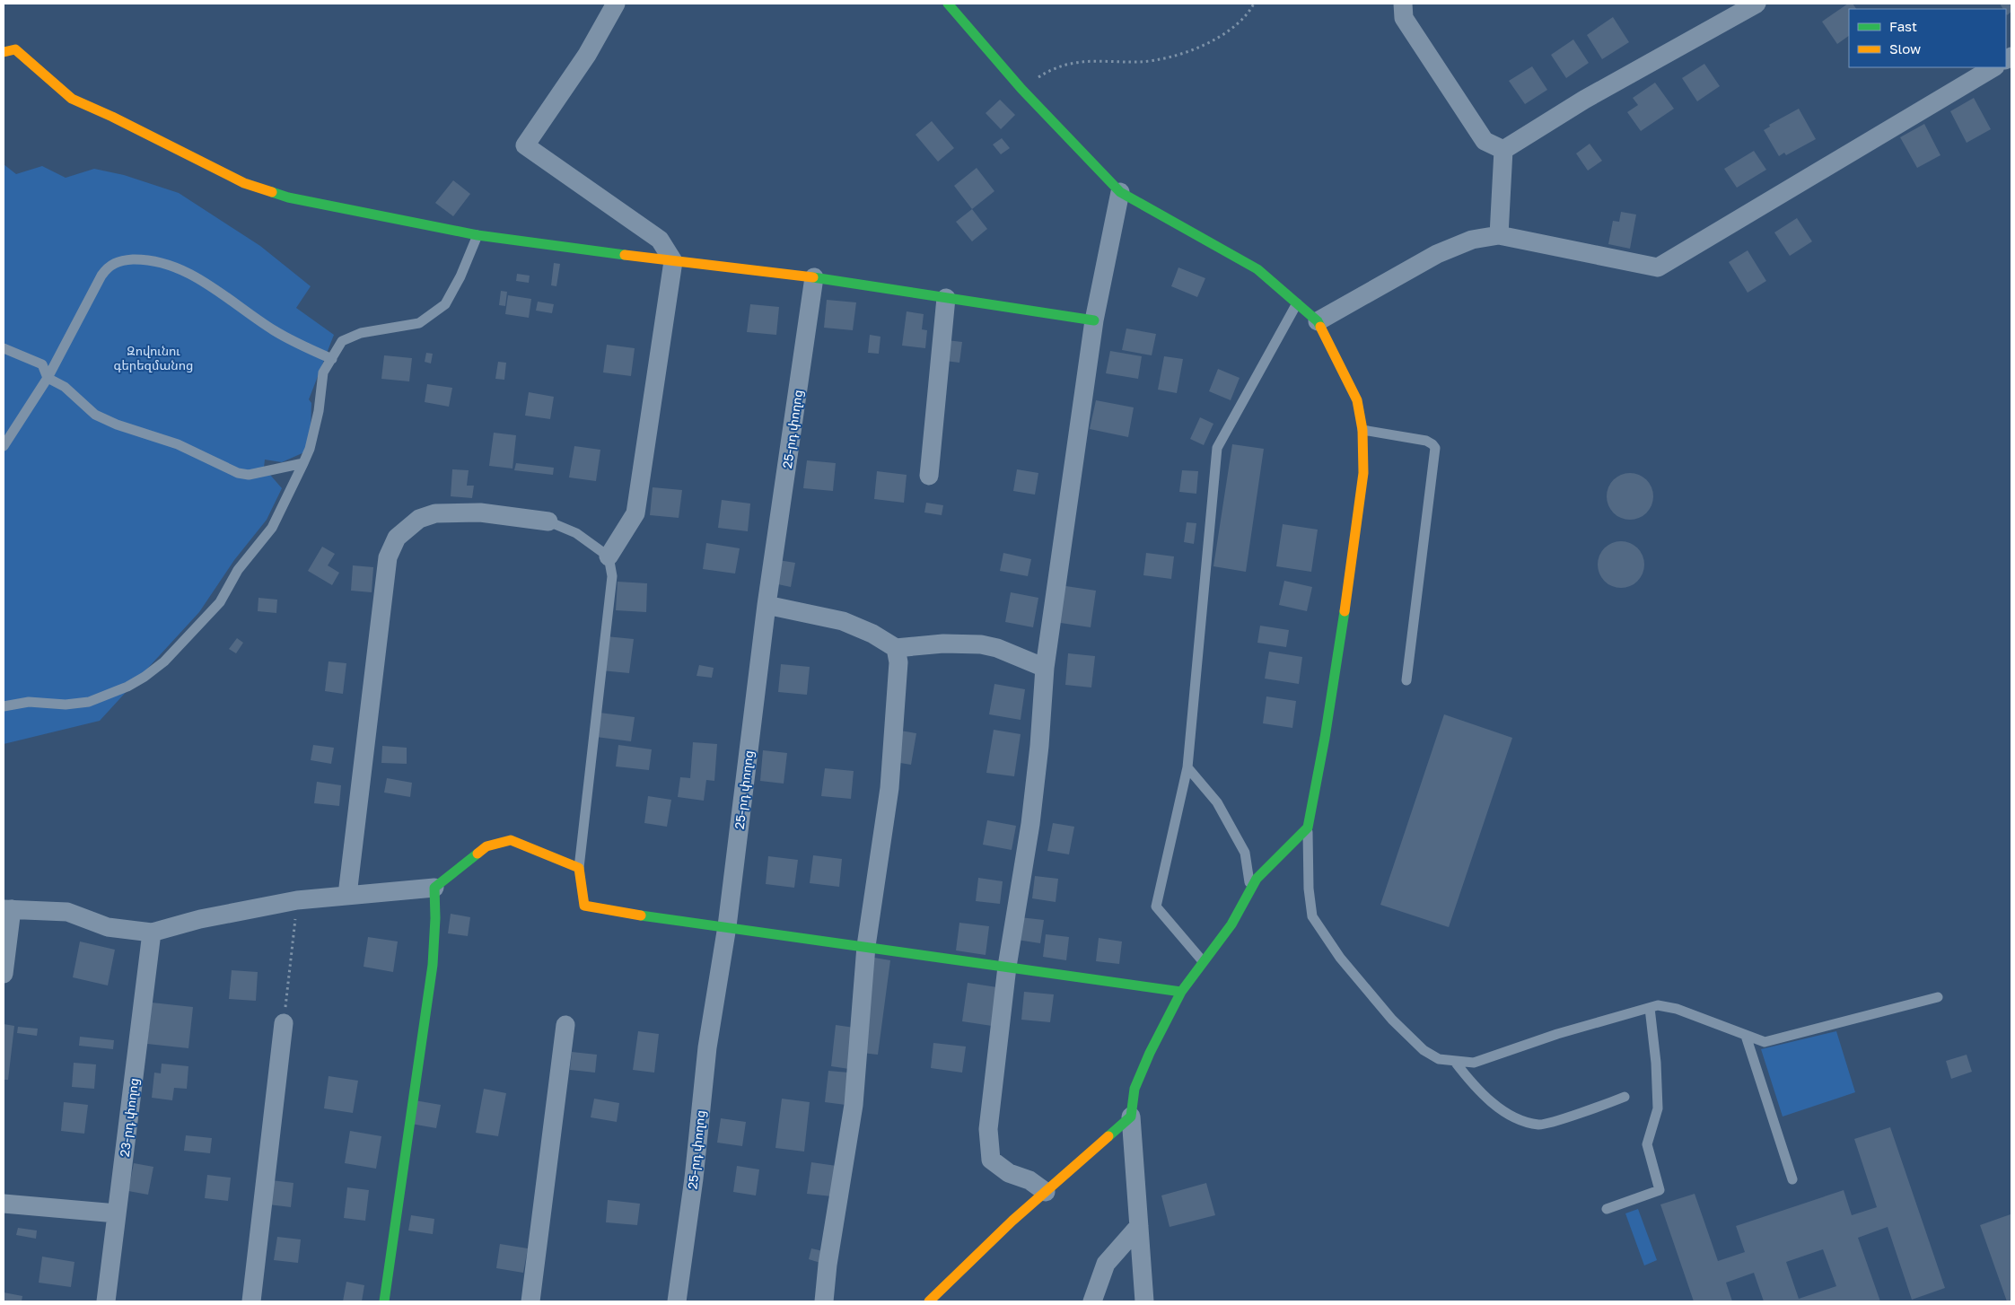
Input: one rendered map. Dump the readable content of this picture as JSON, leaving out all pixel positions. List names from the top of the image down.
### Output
{
  "streets": {
    "street": ["25-րդ փողոց", "23-րդ փողոց"]
  },
  "parks": ["Զովունու գերեզմանոց"],
  "legend": ["Fast", "Slow"]
}
